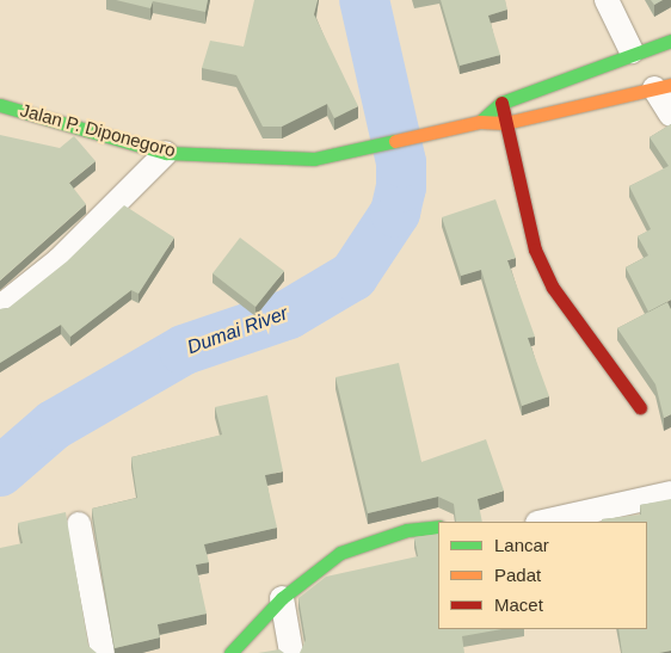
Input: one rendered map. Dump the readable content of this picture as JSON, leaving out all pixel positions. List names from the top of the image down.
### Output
{
  "streets": {
    "main road": ["Jalan P. Diponegoro"]
  },
  "water": ["Dumai River"],
  "legend": ["Lancar", "Padat", "Macet"]
}
